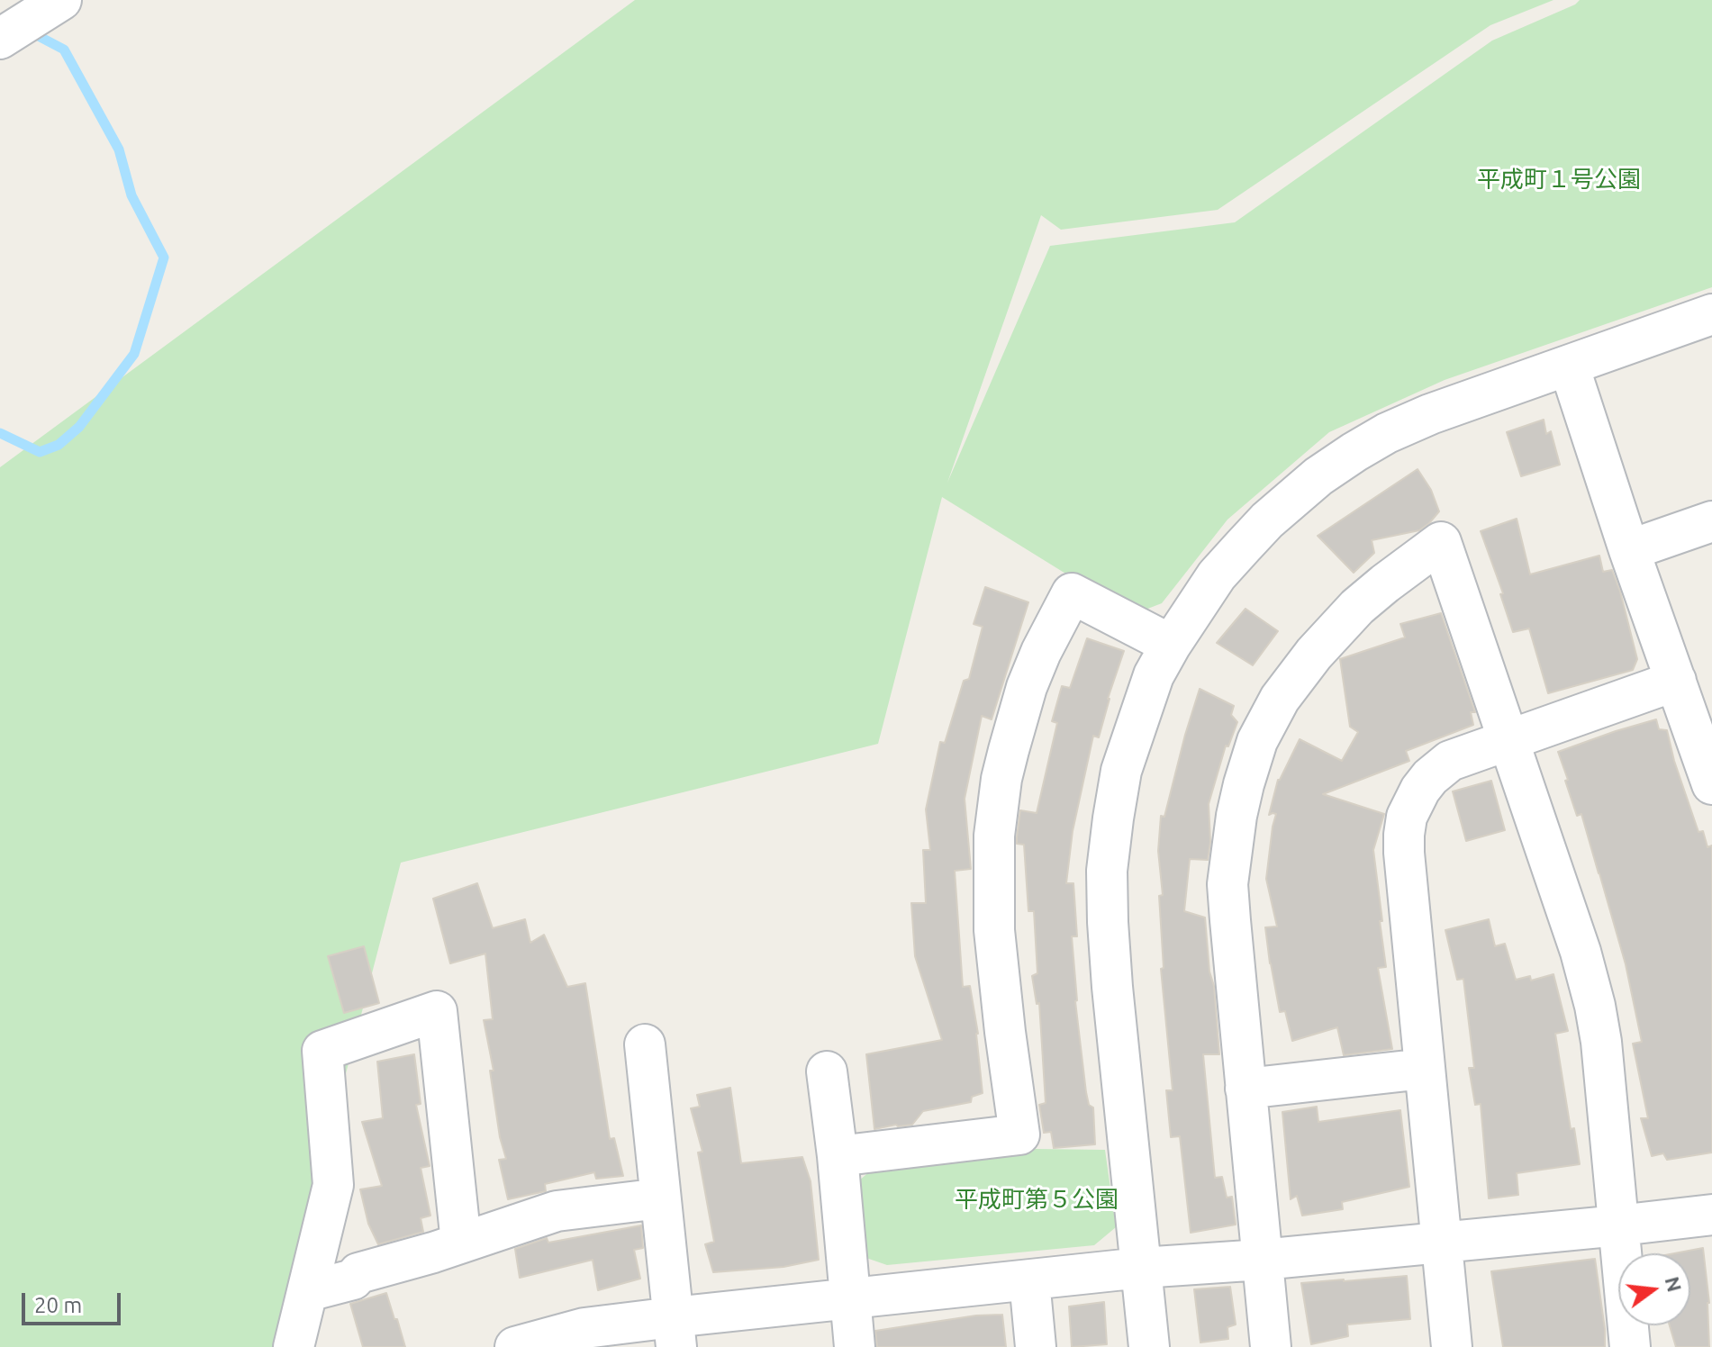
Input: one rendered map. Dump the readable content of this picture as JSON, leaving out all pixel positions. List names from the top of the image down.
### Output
{
  "parks": ["平成町１号公園", "平成町第５公園"],
  "scale_bar": "20 m",
  "north": "right"
}
